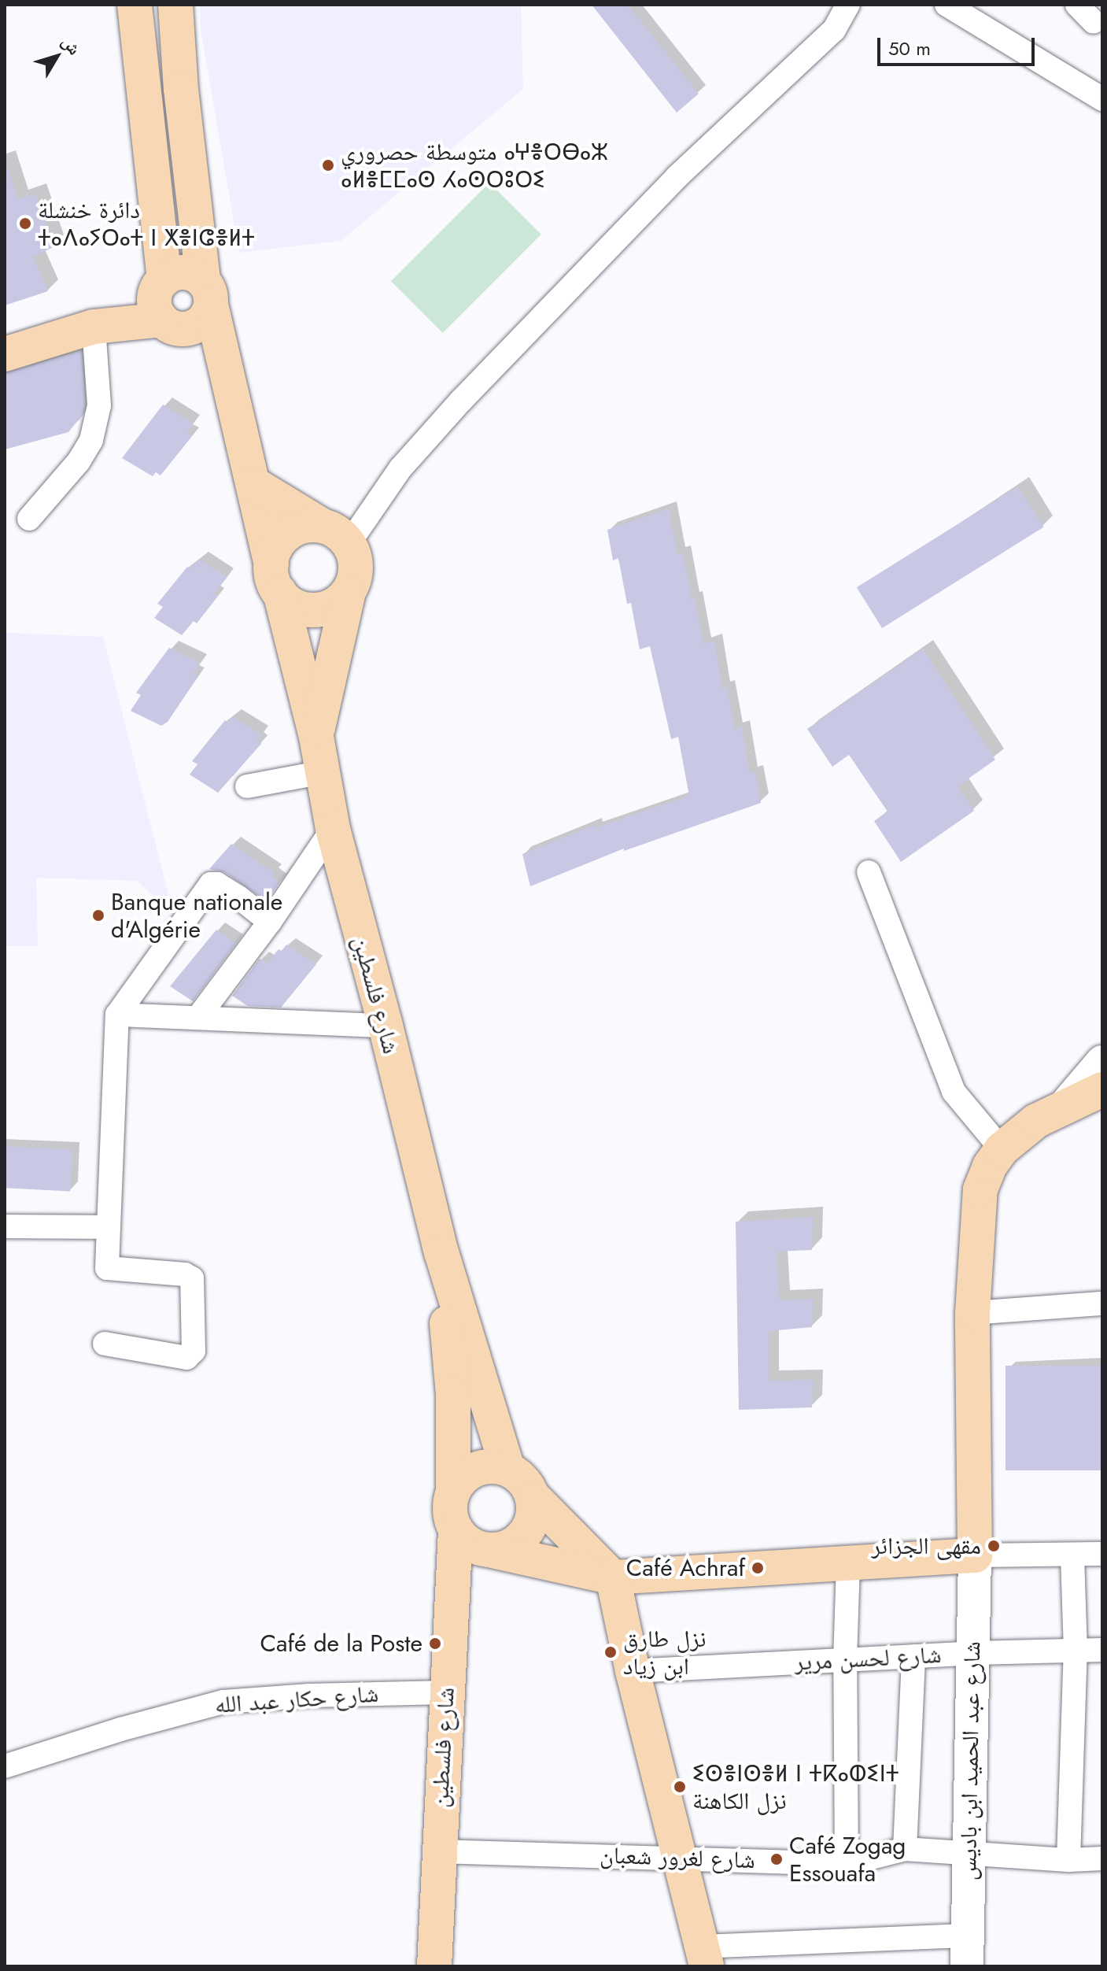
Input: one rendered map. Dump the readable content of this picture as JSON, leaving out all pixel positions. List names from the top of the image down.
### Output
{
  "streets": {
    "main road": ["شارع فلسطين", "شارع عبد الحميد ابن باديس"],
    "street": ["شارع لحسن مرير", "شارع حكار عبد الله", "شارع لغرور شعبان"]
  },
  "crossings": [
    ["شارع فلسطين", "شارع حكار عبد الله"],
    ["شارع فلسطين", "شارع لغرور شعبان"],
    ["شارع لحسن مرير", "شارع عبد الحميد ابن باديس"],
    ["شارع عبد الحميد ابن باديس", "شارع لغرور شعبان"]
  ],
  "places": [
    "متوسطة حصروري ⴰⵖⴻⵔⴱⴰⵣ ⴰⵍⴻⵎⵎⴰⵙ ⵃⴰⵙⵔⵓⵔⵉ",
    "دائرة خنشلة ⵜⴰⴷⴰⵢⵔⴰⵜ ⵏ ⵅⴻⵏⵛⴻⵍⵜ",
    "Banque nationale d'Algérie",
    "مقهى الجزائر",
    "Café Achraf",
    "Café de la Poste",
    "نزل طارق ابن زياد",
    "ⵉⵙⴻⵏⵙⴻⵍ ⵏ ⵜⴽⴰⵀⵉⵏⵜ نزل الكاهنة",
    "Café Zogag Essouafa"
  ],
  "scale_bar": "50 m",
  "north": "top right"
}
